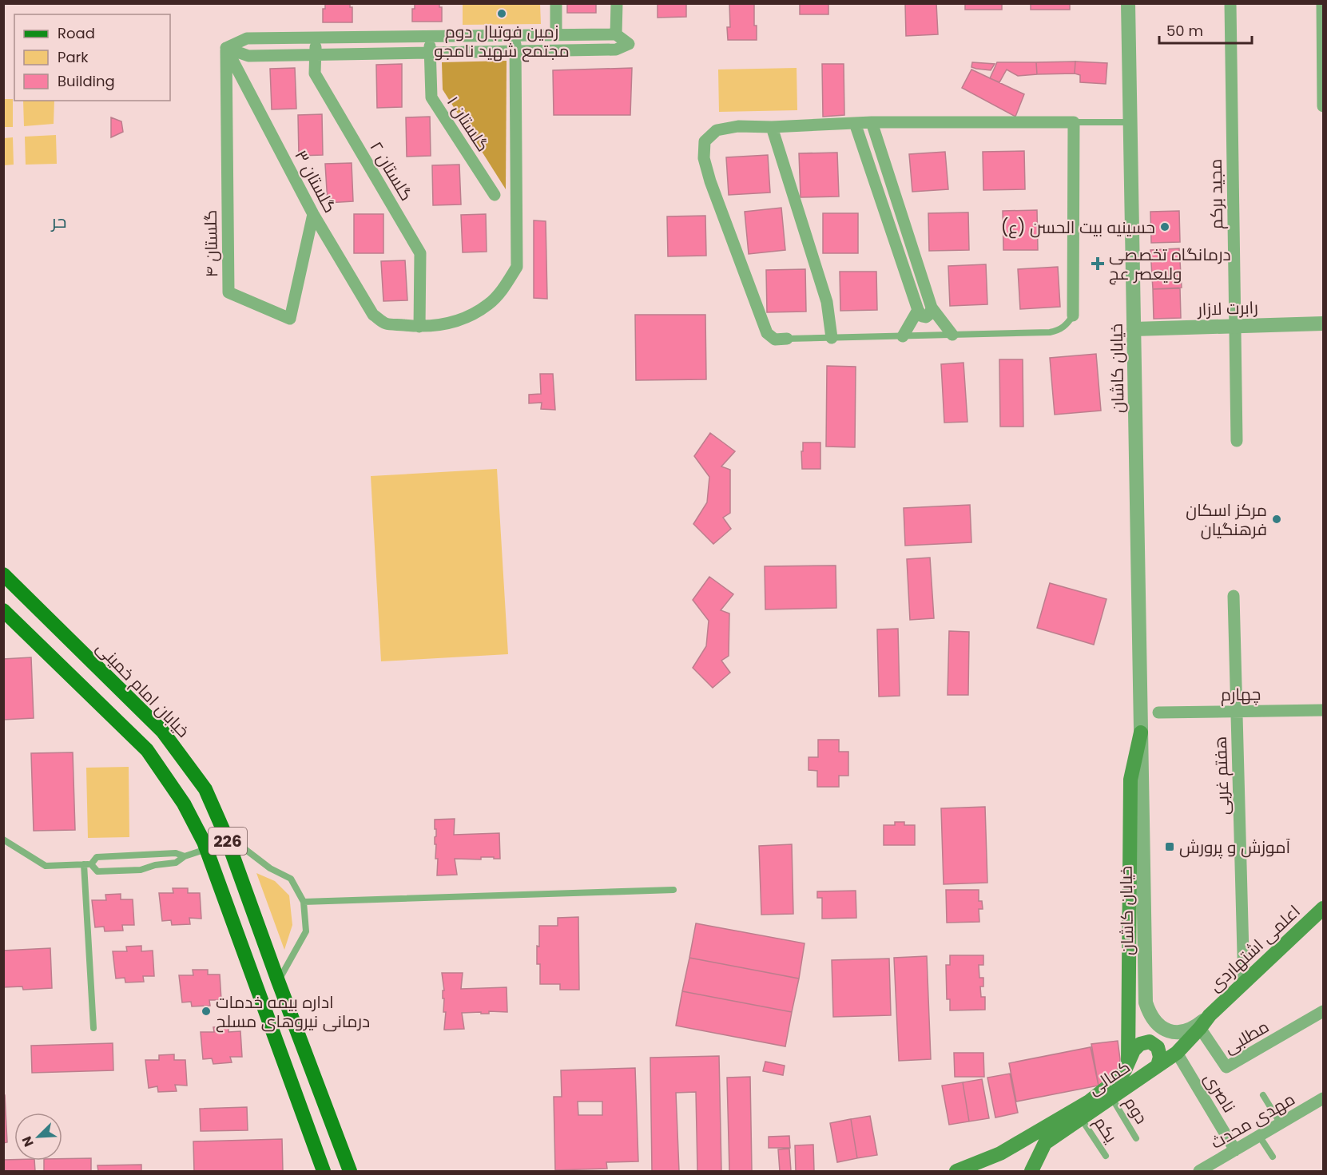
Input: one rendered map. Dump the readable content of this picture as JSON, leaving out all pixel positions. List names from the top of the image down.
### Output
{
  "streets": {
    "main road": [
      "خیابان کاشان",
      "خیابان امام خمینی",
      "226",
      "اعلمی اشتهاردی",
      "کمالی"
    ],
    "street": [
      "گلستان ۱",
      "گلستان ۲",
      "گلستان ۳",
      "مجید برکم",
      "گلستان ۴",
      "رابرت لازار",
      "چهارم",
      "هفتم غربی",
      "مطلبی",
      "ناصری",
      "مهدی محدث"
    ],
    "lane": ["دوم", "یکم"]
  },
  "crossings": [
    ["گلستان ۲", "گلستان ۳"],
    ["گلستان ۳", "گلستان ۴"],
    ["مجید برکم", "رابرت لازار"],
    ["رابرت لازار", "خیابان کاشان"],
    ["خیابان کاشان", "اعلمی اشتهاردی"],
    ["خیابان کاشان", "کمالی"],
    ["چهارم", "هفتم غربی"],
    ["هفتم غربی", "اعلمی اشتهاردی"],
    ["اعلمی اشتهاردی", "کمالی"],
    ["مطلبی", "کمالی"],
    ["کمالی", "ناصری"],
    ["کمالی", "دوم"],
    ["کمالی", "یکم"],
    ["ناصری", "مهدی محدث"]
  ],
  "districts": ["حر"],
  "places": {
    "other": [
      "زمین فوتبال دوم مجتمع شهید نامجو",
      "حسینیه بیت الحسن (ع)",
      "مرکز اسکان فرهنگیان",
      "اداره بیمه خدمات درمانی نیروهای مسلح"
    ],
    "health": ["درمانگاه تخصصی ولیعصر عج"],
    "transit": ["آموزش و پرورش"]
  },
  "legend": ["Road", "Park", "Building"],
  "scale_bar": "50 m",
  "north": "bottom left"
}
